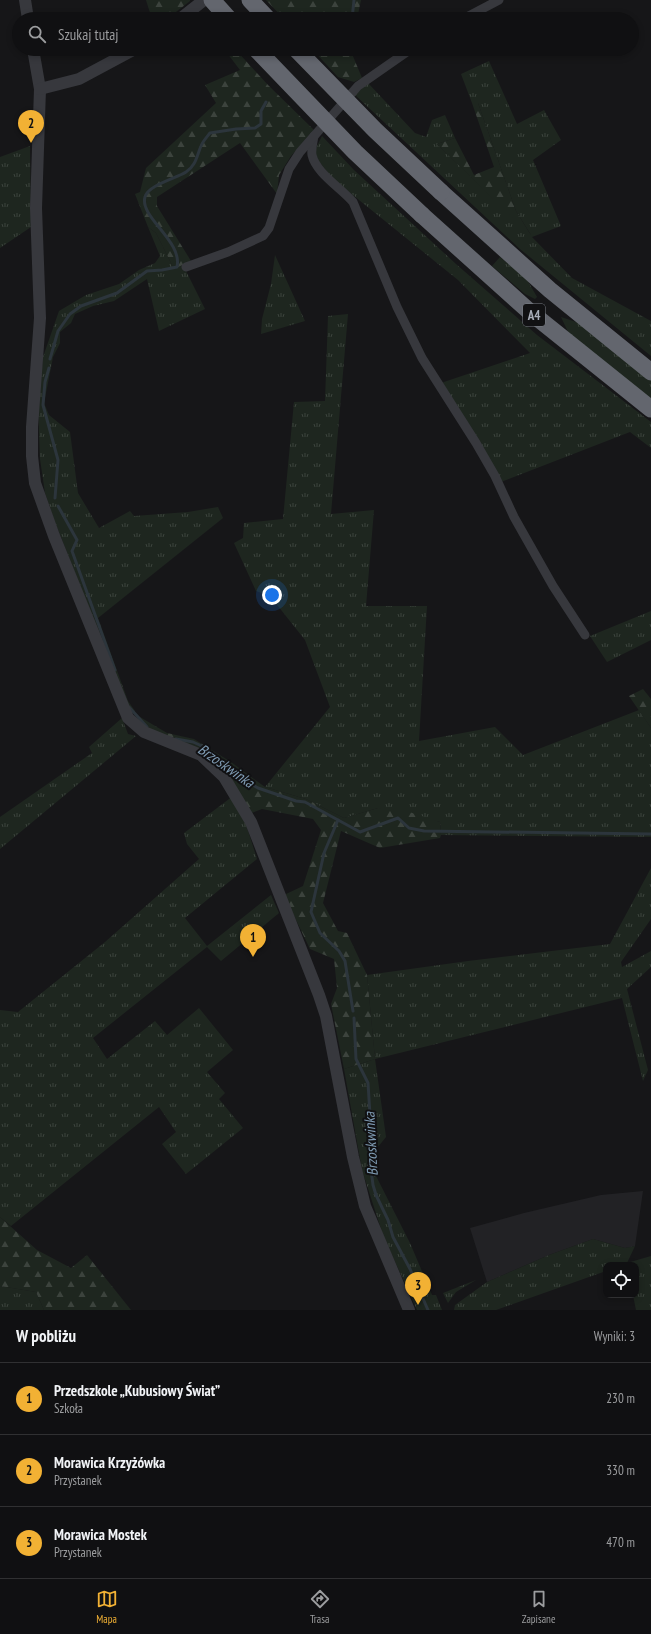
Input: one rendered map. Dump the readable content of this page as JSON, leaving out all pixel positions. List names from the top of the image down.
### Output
{
  "streets": {
    "highway": ["A4"]
  },
  "water": ["Brzoskwinka"],
  "page": {
    "search": "Szukaj tutaj",
    "pins": ["2", "1", "3"],
    "heading": ["W pobliżu", "Wyniki: 3"],
    "list": [
      {
        "mark": "1",
        "name": "Przedszkole „Kubusiowy Świat”",
        "note": "Szkoła",
        "value": "230 m"
      },
      {
        "mark": "2",
        "name": "Morawica Krzyżówka",
        "note": "Przystanek",
        "value": "330 m"
      },
      {
        "mark": "3",
        "name": "Morawica Mostek",
        "note": "Przystanek",
        "value": "470 m"
      }
    ],
    "nav": ["Mapa", "Trasa", "Zapisane"]
  }
}
